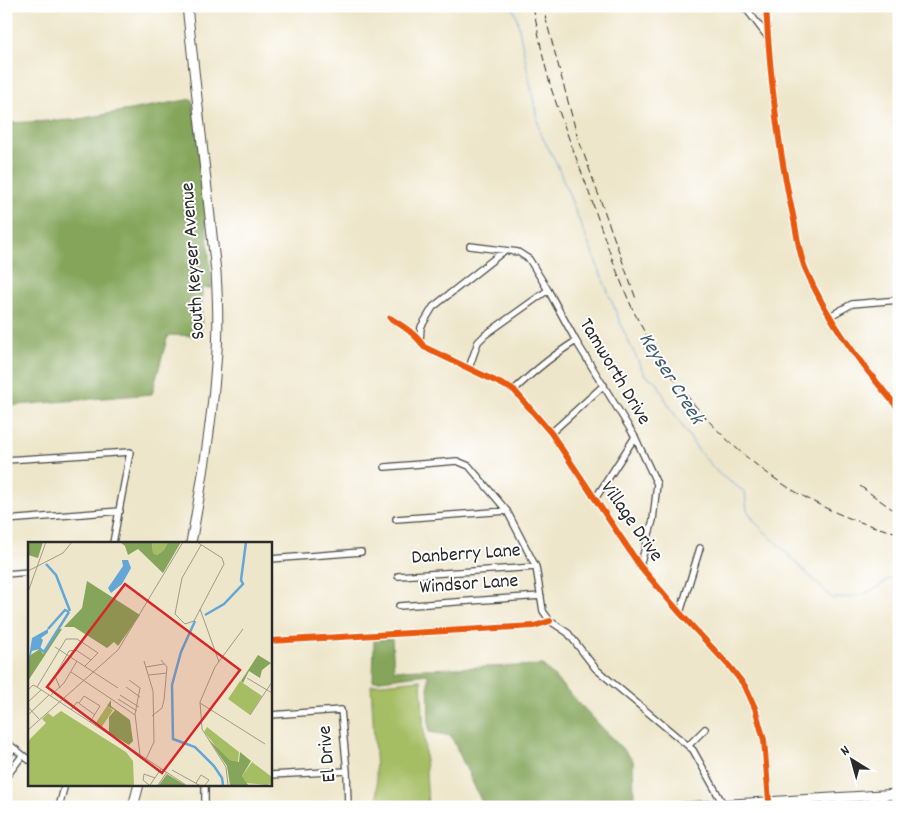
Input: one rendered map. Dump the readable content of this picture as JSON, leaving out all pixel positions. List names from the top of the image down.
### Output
{
  "streets": {
    "main road": ["South Keyser Avenue"],
    "street": [
      "Tamworth Drive",
      "Village Drive",
      "Danberry Lane",
      "Windsor Lane",
      "El Drive"
    ]
  },
  "crossings": [
    ["Tamworth Drive", "Village Drive"]
  ],
  "water": ["Keyser Creek"],
  "north": "top left"
}
